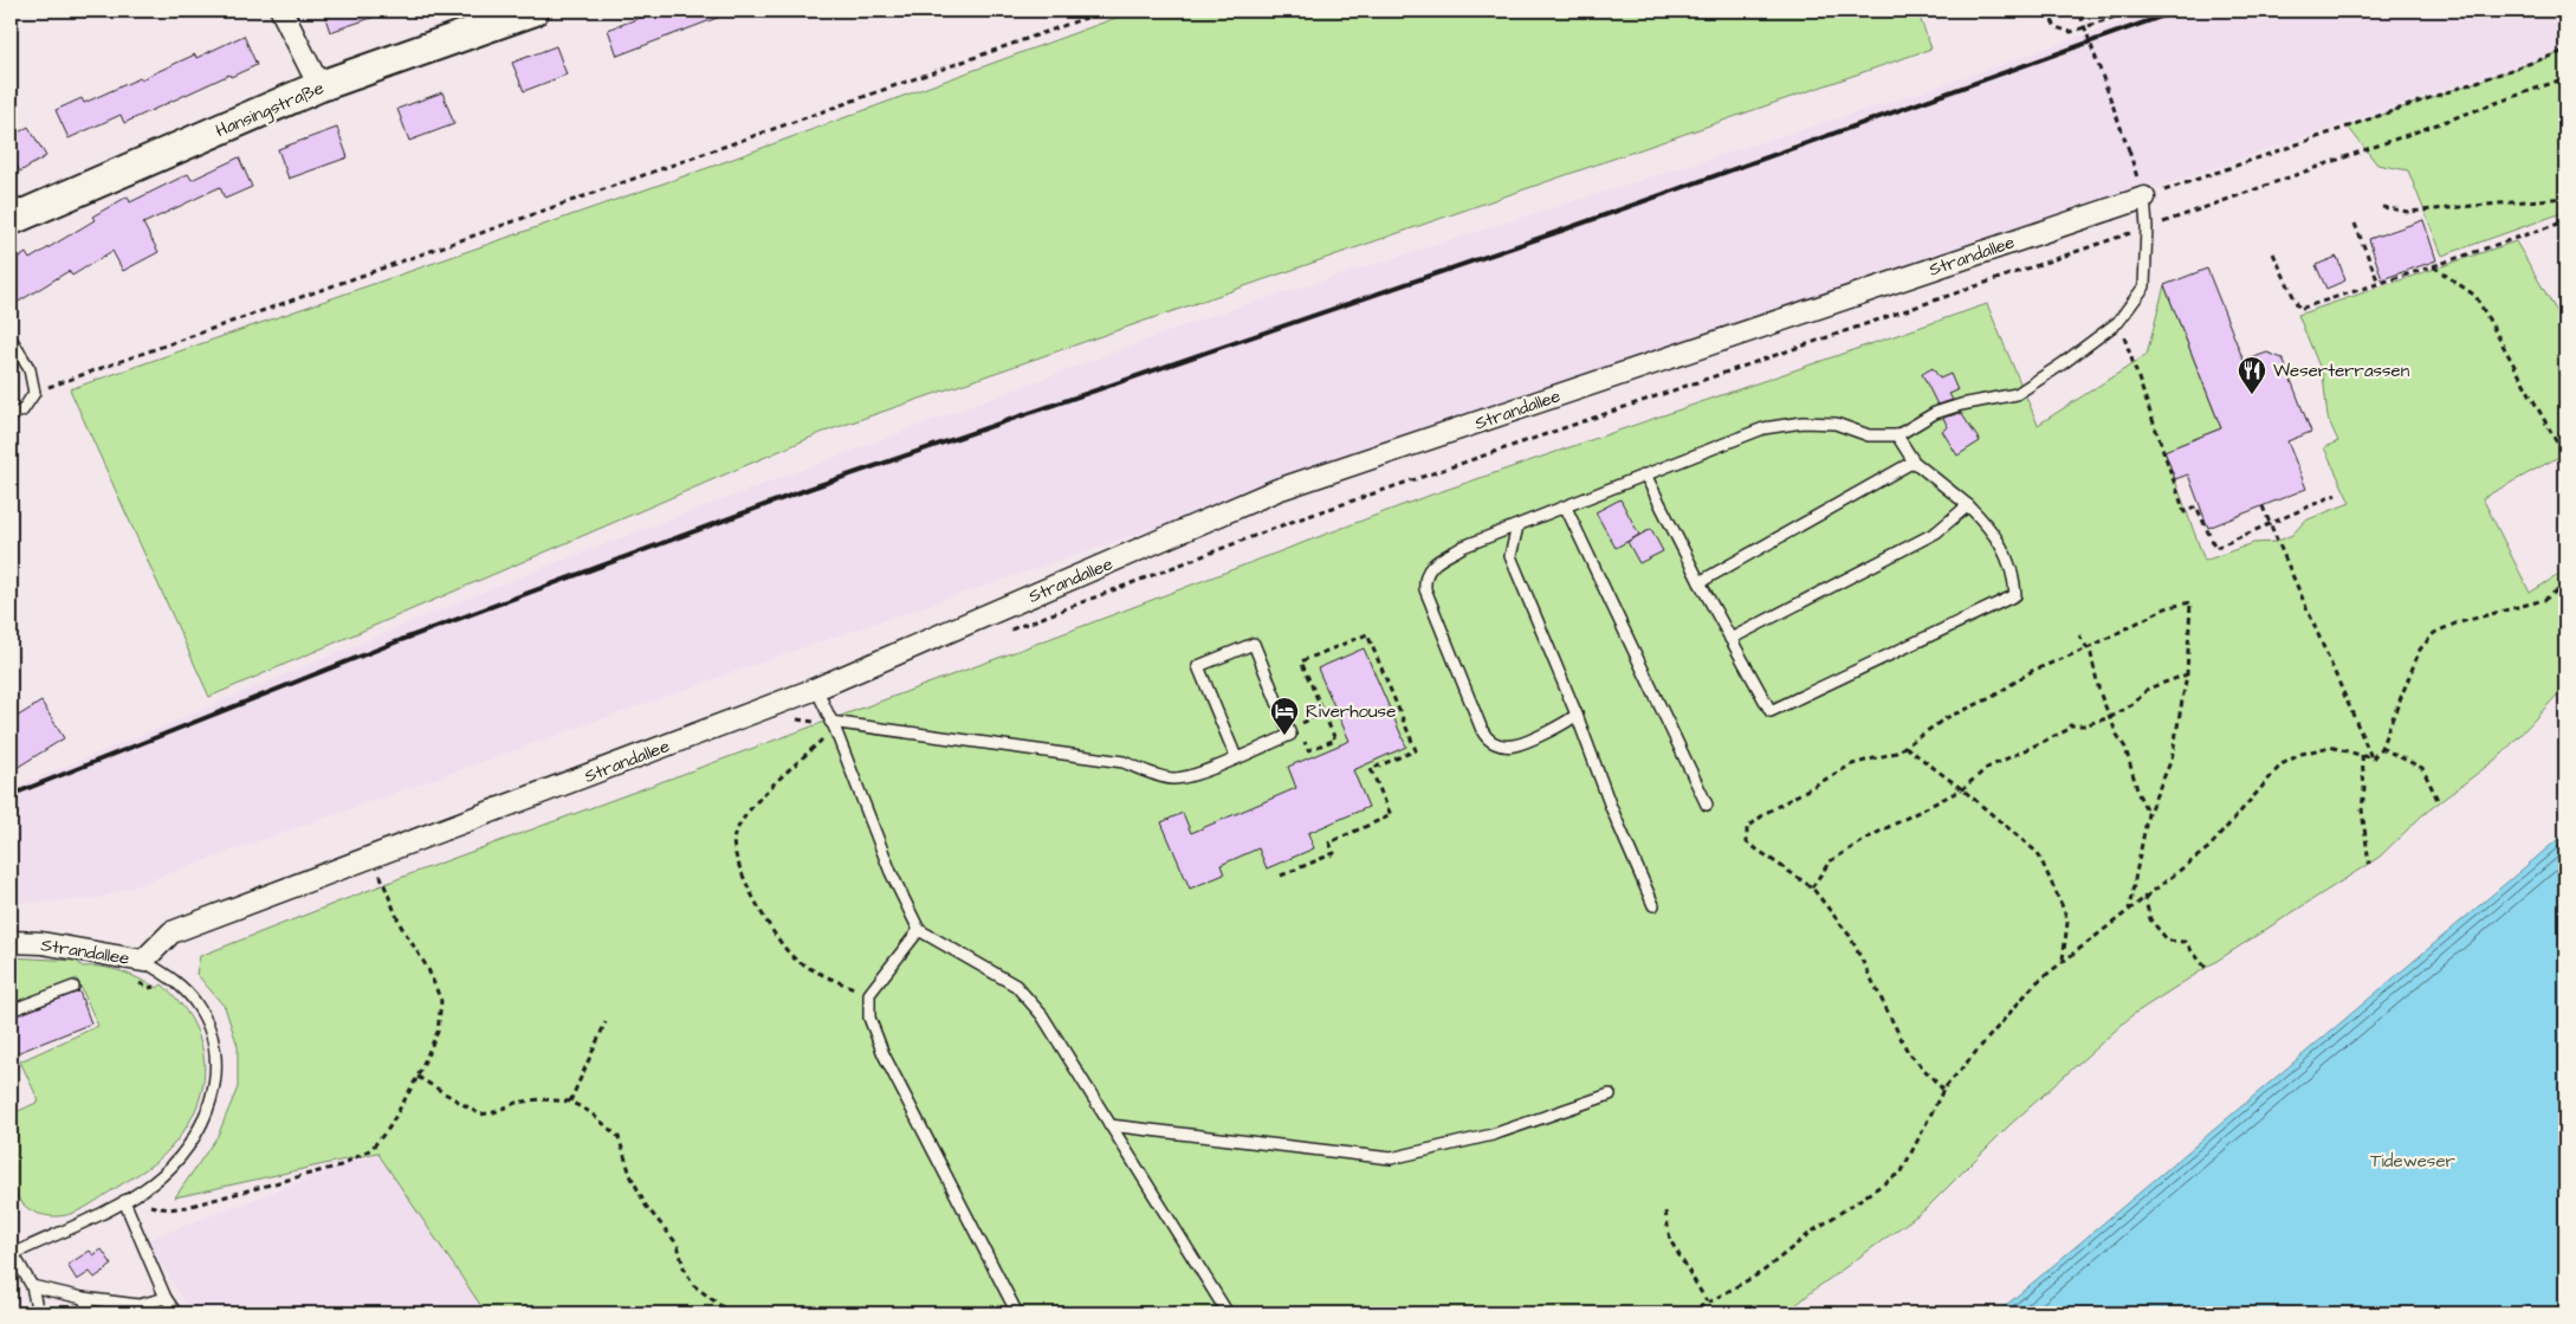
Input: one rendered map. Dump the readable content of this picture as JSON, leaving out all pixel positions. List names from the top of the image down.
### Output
{
  "streets": {
    "street": ["Hansingstraße", "Strandallee"]
  },
  "parks": ["Tideweser"],
  "places": {
    "restaurant": ["Weserterrassen"],
    "hotel": ["Riverhouse"]
  }
}
